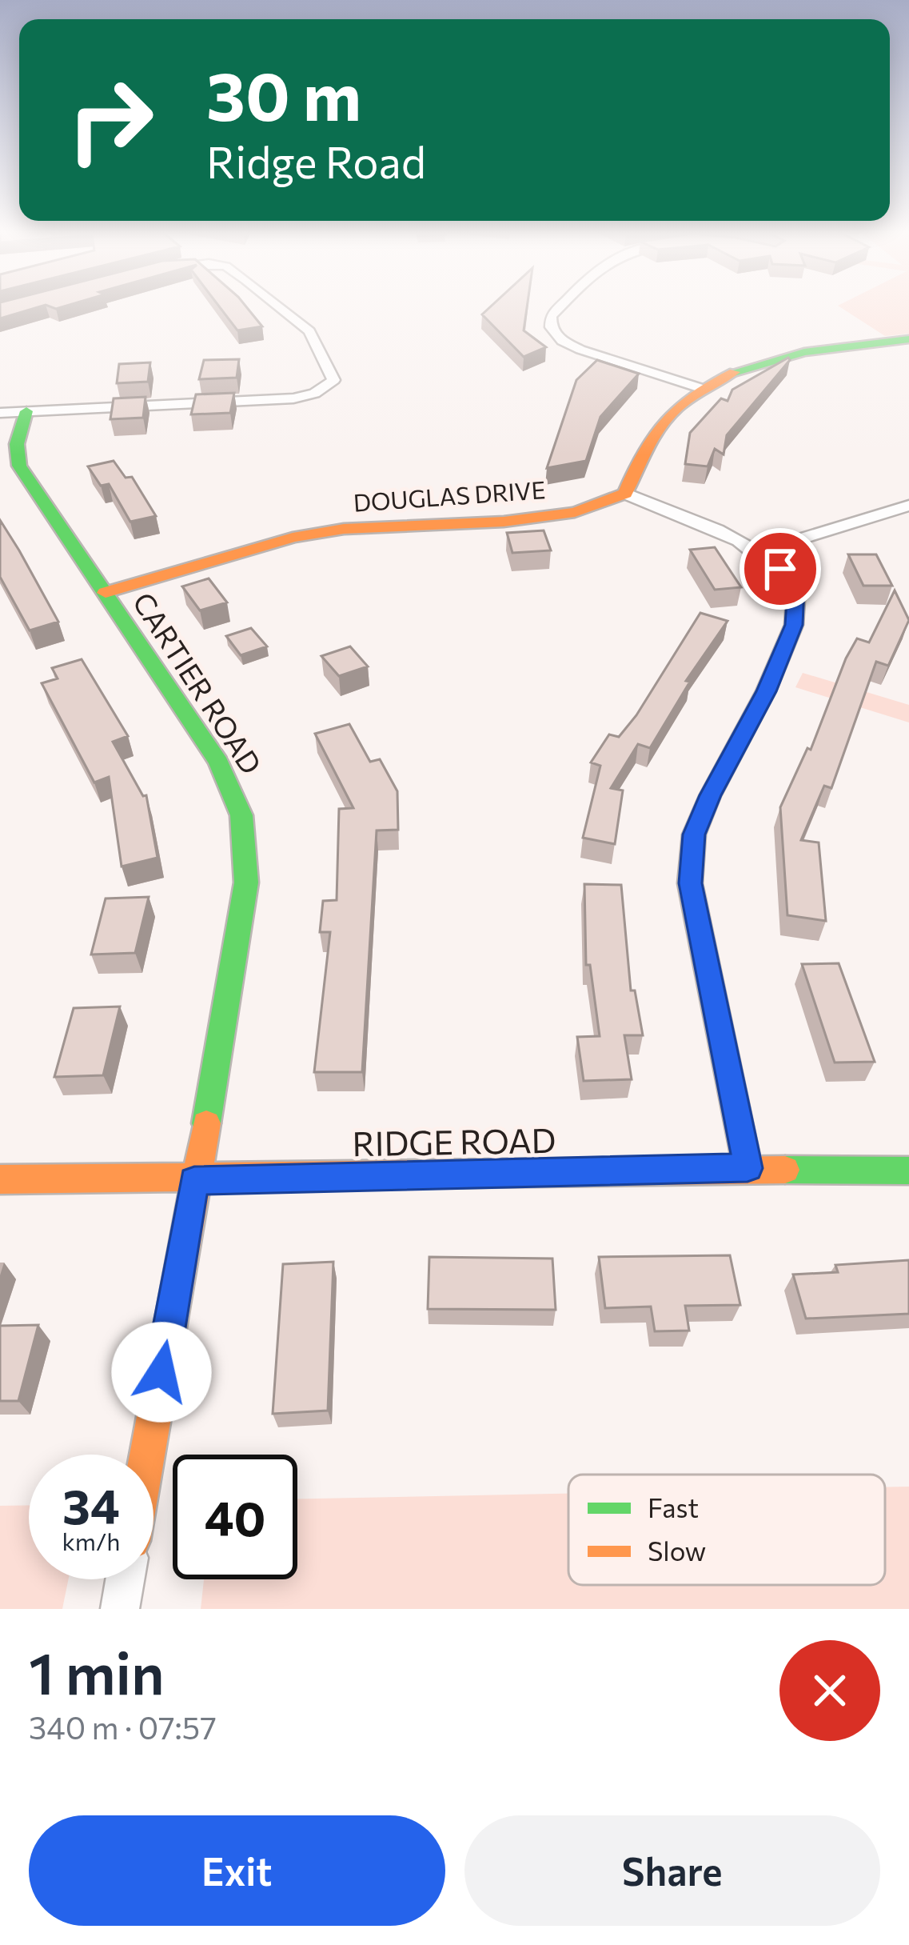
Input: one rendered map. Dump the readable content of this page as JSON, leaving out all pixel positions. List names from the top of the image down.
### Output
{
  "streets": {
    "street": ["DOUGLAS DRIVE", "CARTIER ROAD", "RIDGE ROAD"]
  },
  "crossings": [
    ["DOUGLAS DRIVE", "CARTIER ROAD"],
    ["CARTIER ROAD", "RIDGE ROAD"]
  ],
  "legend": ["Fast", "Slow"],
  "page": {
    "turn": ["30 m", "Ridge Road"],
    "speed": "34 km/h",
    "limit": "40",
    "heading": ["1 min", "340 m · 07:57"],
    "buttons": ["Exit", "Share"]
  }
}
